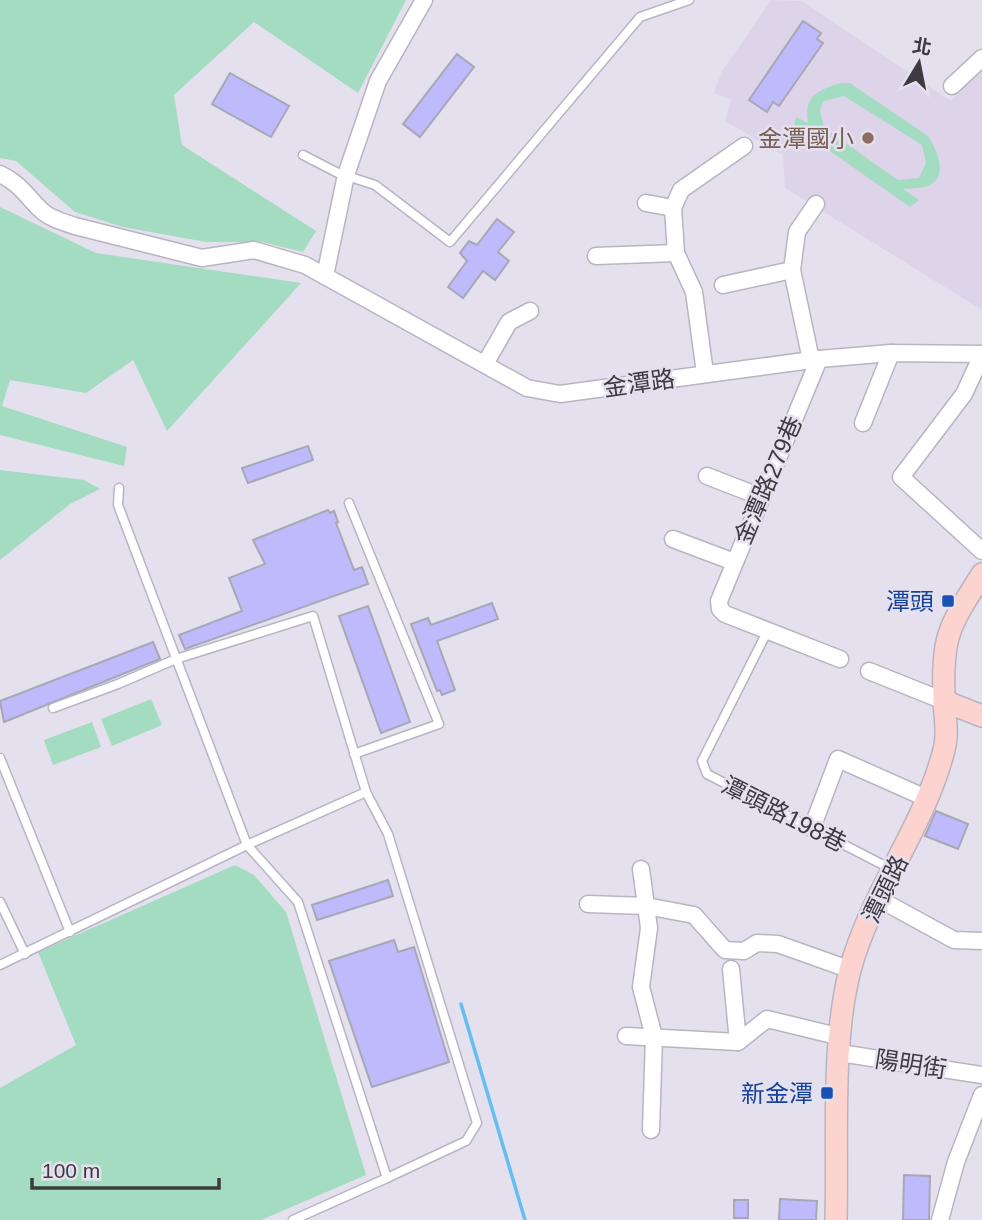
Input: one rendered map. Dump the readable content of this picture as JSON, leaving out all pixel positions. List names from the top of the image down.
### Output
{
  "streets": {
    "street": [
      "金潭路",
      "金潭路279巷",
      "潭頭路",
      "陽明街"
    ],
    "lane": ["潭頭路198巷"]
  },
  "crossings": [
    ["金潭路", "金潭路279巷"],
    ["金潭路279巷", "潭頭路198巷"],
    ["潭頭路198巷", "潭頭路"],
    ["潭頭路", "陽明街"]
  ],
  "places": {
    "other": ["金潭國小"],
    "transit": ["潭頭", "新金潭"]
  },
  "scale_bar": "100 m",
  "north": "top"
}
